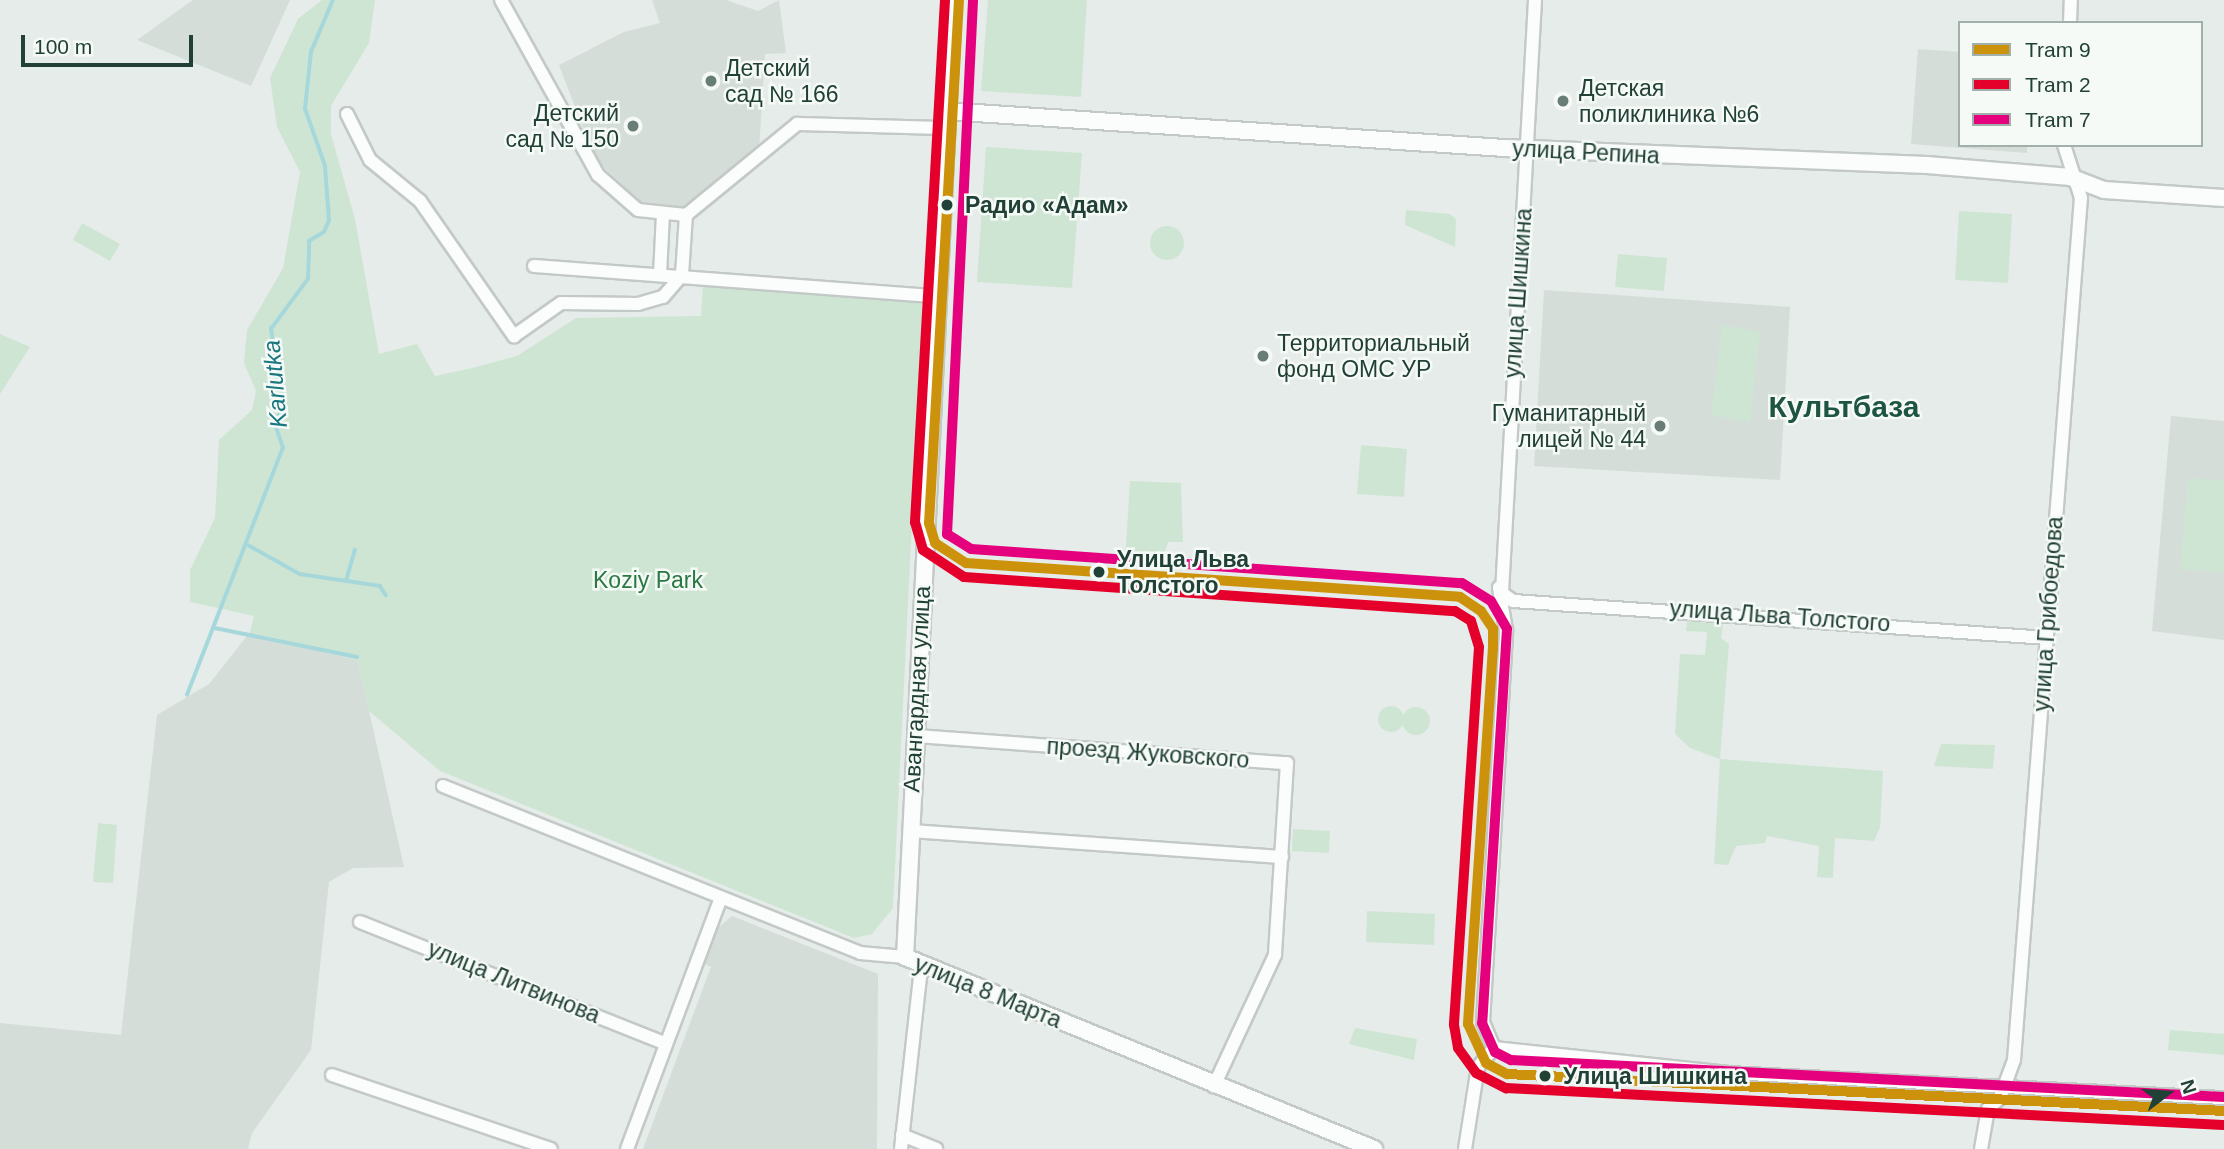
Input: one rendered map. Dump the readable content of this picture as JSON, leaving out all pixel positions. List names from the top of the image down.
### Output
{
  "streets": {
    "street": [
      "улица Репина",
      "улица Шишкина",
      "улица Грибоедова",
      "улица Льва Толстого",
      "Авангардная улица",
      "проезд Жуковского",
      "улица Литвинова",
      "улица 8 Марта"
    ]
  },
  "crossings": [
    ["улица Репина", "улица Шишкина"],
    ["улица Репина", "улица Грибоедова"],
    ["улица Репина", "Авангардная улица"],
    ["улица Шишкина", "улица Льва Толстого"],
    ["улица Грибоедова", "улица Льва Толстого"],
    ["Авангардная улица", "проезд Жуковского"],
    ["Авангардная улица", "улица 8 Марта"],
    ["проезд Жуковского", "улица 8 Марта"]
  ],
  "districts": ["Культбаза"],
  "water": ["Karlutka"],
  "parks": ["Koziy Park"],
  "places": [
    "Детский сад № 166",
    "Детская поликлиника №6",
    "Детский сад № 150",
    "Радио «Адам»",
    "Территориальный фонд ОМС УР",
    "Гуманитарный лицей № 44",
    "Улица Льва Толстого",
    "Улица Шишкина"
  ],
  "lines": ["tram line 9", "tram line 2", "tram line 7"],
  "legend": ["Tram 9", "Tram 2", "Tram 7"],
  "scale_bar": "100 m",
  "north": "right"
}
